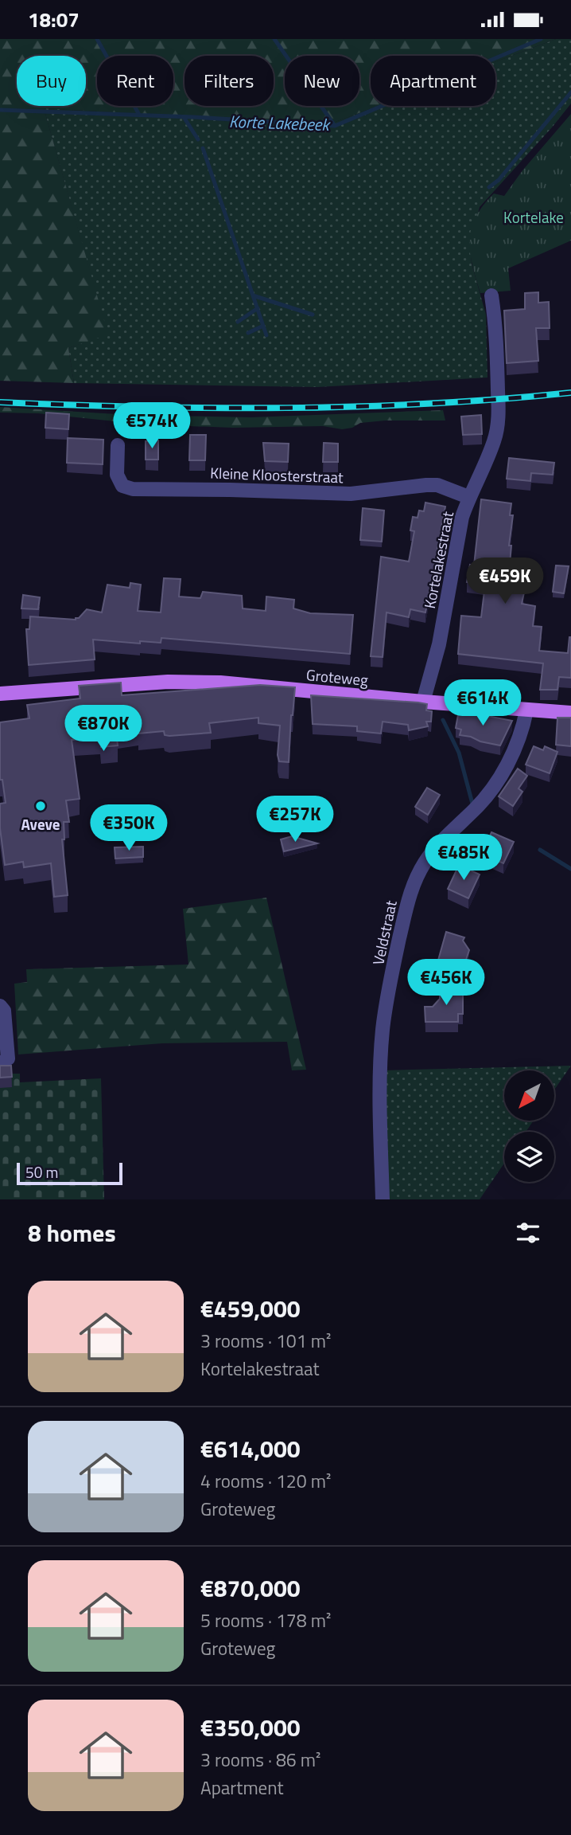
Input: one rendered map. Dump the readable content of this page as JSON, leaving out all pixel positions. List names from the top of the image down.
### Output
{
  "streets": {
    "main road": ["Groteweg"],
    "street": ["Kleine Kloosterstraat", "Kortelakestraat", "Veldstraat"]
  },
  "crossings": [
    ["Kleine Kloosterstraat", "Kortelakestraat"],
    ["Kortelakestraat", "Groteweg"],
    ["Groteweg", "Veldstraat"]
  ],
  "water": ["Korte Lakebeek"],
  "parks": ["Kortelake"],
  "places": ["Aveve"],
  "scale_bar": "50 m",
  "north": "bottom left",
  "page": {
    "status": "18:07",
    "chip": [
      "Buy",
      "Rent",
      "Filters",
      "New",
      "Apartment"
    ],
    "price": [
      "€574K",
      "€459K",
      "€614K",
      "€870K",
      "€257K",
      "€350K",
      "€485K",
      "€456K"
    ],
    "scale": "50 m",
    "heading": "8 homes",
    "list": [
      {
        "name": "€459,000",
        "note": "3 rooms · 101 m² · Kortelakestraat"
      },
      {
        "name": "€614,000",
        "note": "4 rooms · 120 m² · Groteweg"
      },
      {
        "name": "€870,000",
        "note": "5 rooms · 178 m² · Groteweg"
      },
      {
        "name": "€350,000",
        "note": "3 rooms · 86 m² · Apartment"
      }
    ]
  }
}
